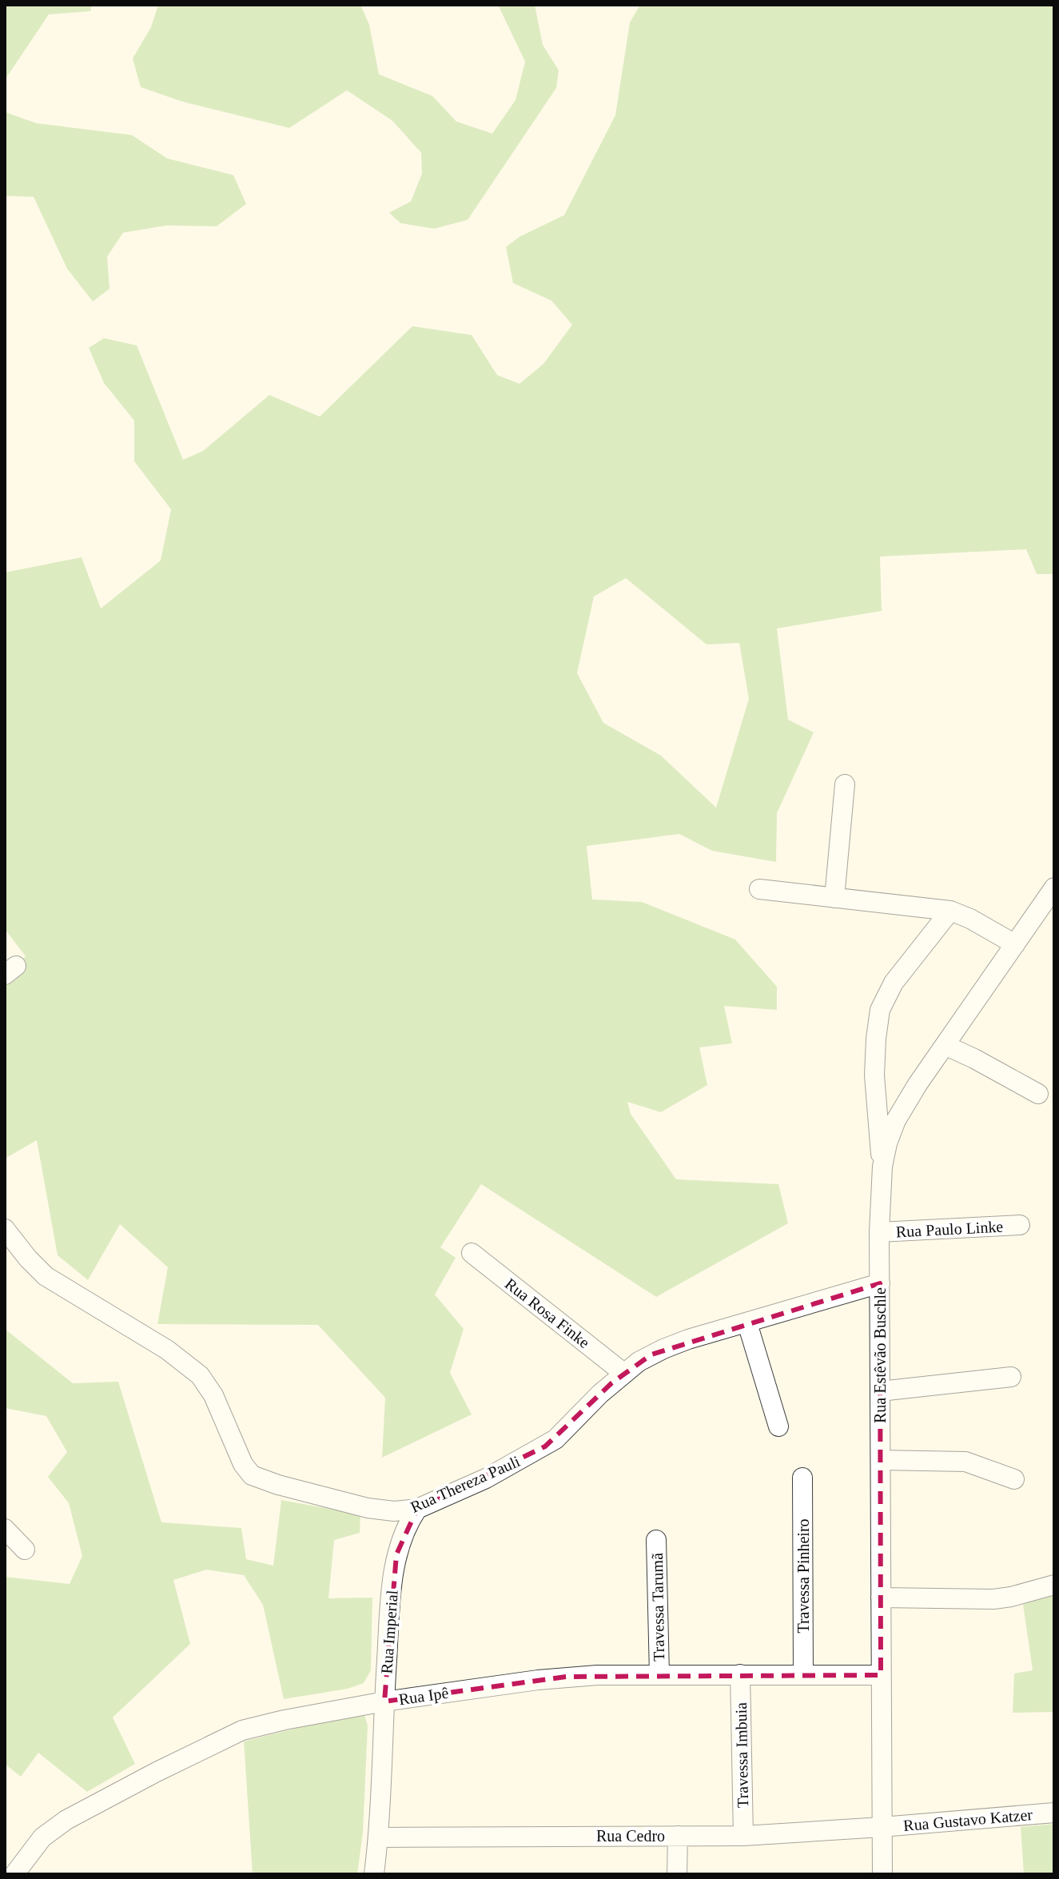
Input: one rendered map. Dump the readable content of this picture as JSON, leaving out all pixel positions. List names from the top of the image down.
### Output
{
  "streets": {
    "street": [
      "Rua Paulo Linke",
      "Rua Rosa Finke",
      "Rua Estêvão Buschle",
      "Rua Thereza Pauli",
      "Travessa Pinheiro",
      "Travessa Tarumã",
      "Rua Imperial",
      "Rua Ipê",
      "Travessa Imbuia",
      "Rua Gustavo Katzer",
      "Rua Cedro"
    ]
  },
  "crossings": [
    ["Rua Paulo Linke", "Rua Estêvão Buschle"],
    ["Rua Rosa Finke", "Rua Thereza Pauli"],
    ["Rua Estêvão Buschle", "Rua Thereza Pauli"],
    ["Rua Estêvão Buschle", "Rua Ipê"],
    ["Rua Estêvão Buschle", "Rua Gustavo Katzer"],
    ["Rua Estêvão Buschle", "Rua Cedro"],
    ["Rua Thereza Pauli", "Rua Imperial"],
    ["Travessa Pinheiro", "Rua Ipê"],
    ["Travessa Tarumã", "Rua Ipê"],
    ["Rua Imperial", "Rua Ipê"],
    ["Rua Imperial", "Rua Cedro"],
    ["Rua Ipê", "Travessa Imbuia"],
    ["Travessa Imbuia", "Rua Cedro"],
    ["Rua Gustavo Katzer", "Rua Cedro"]
  ]
}
